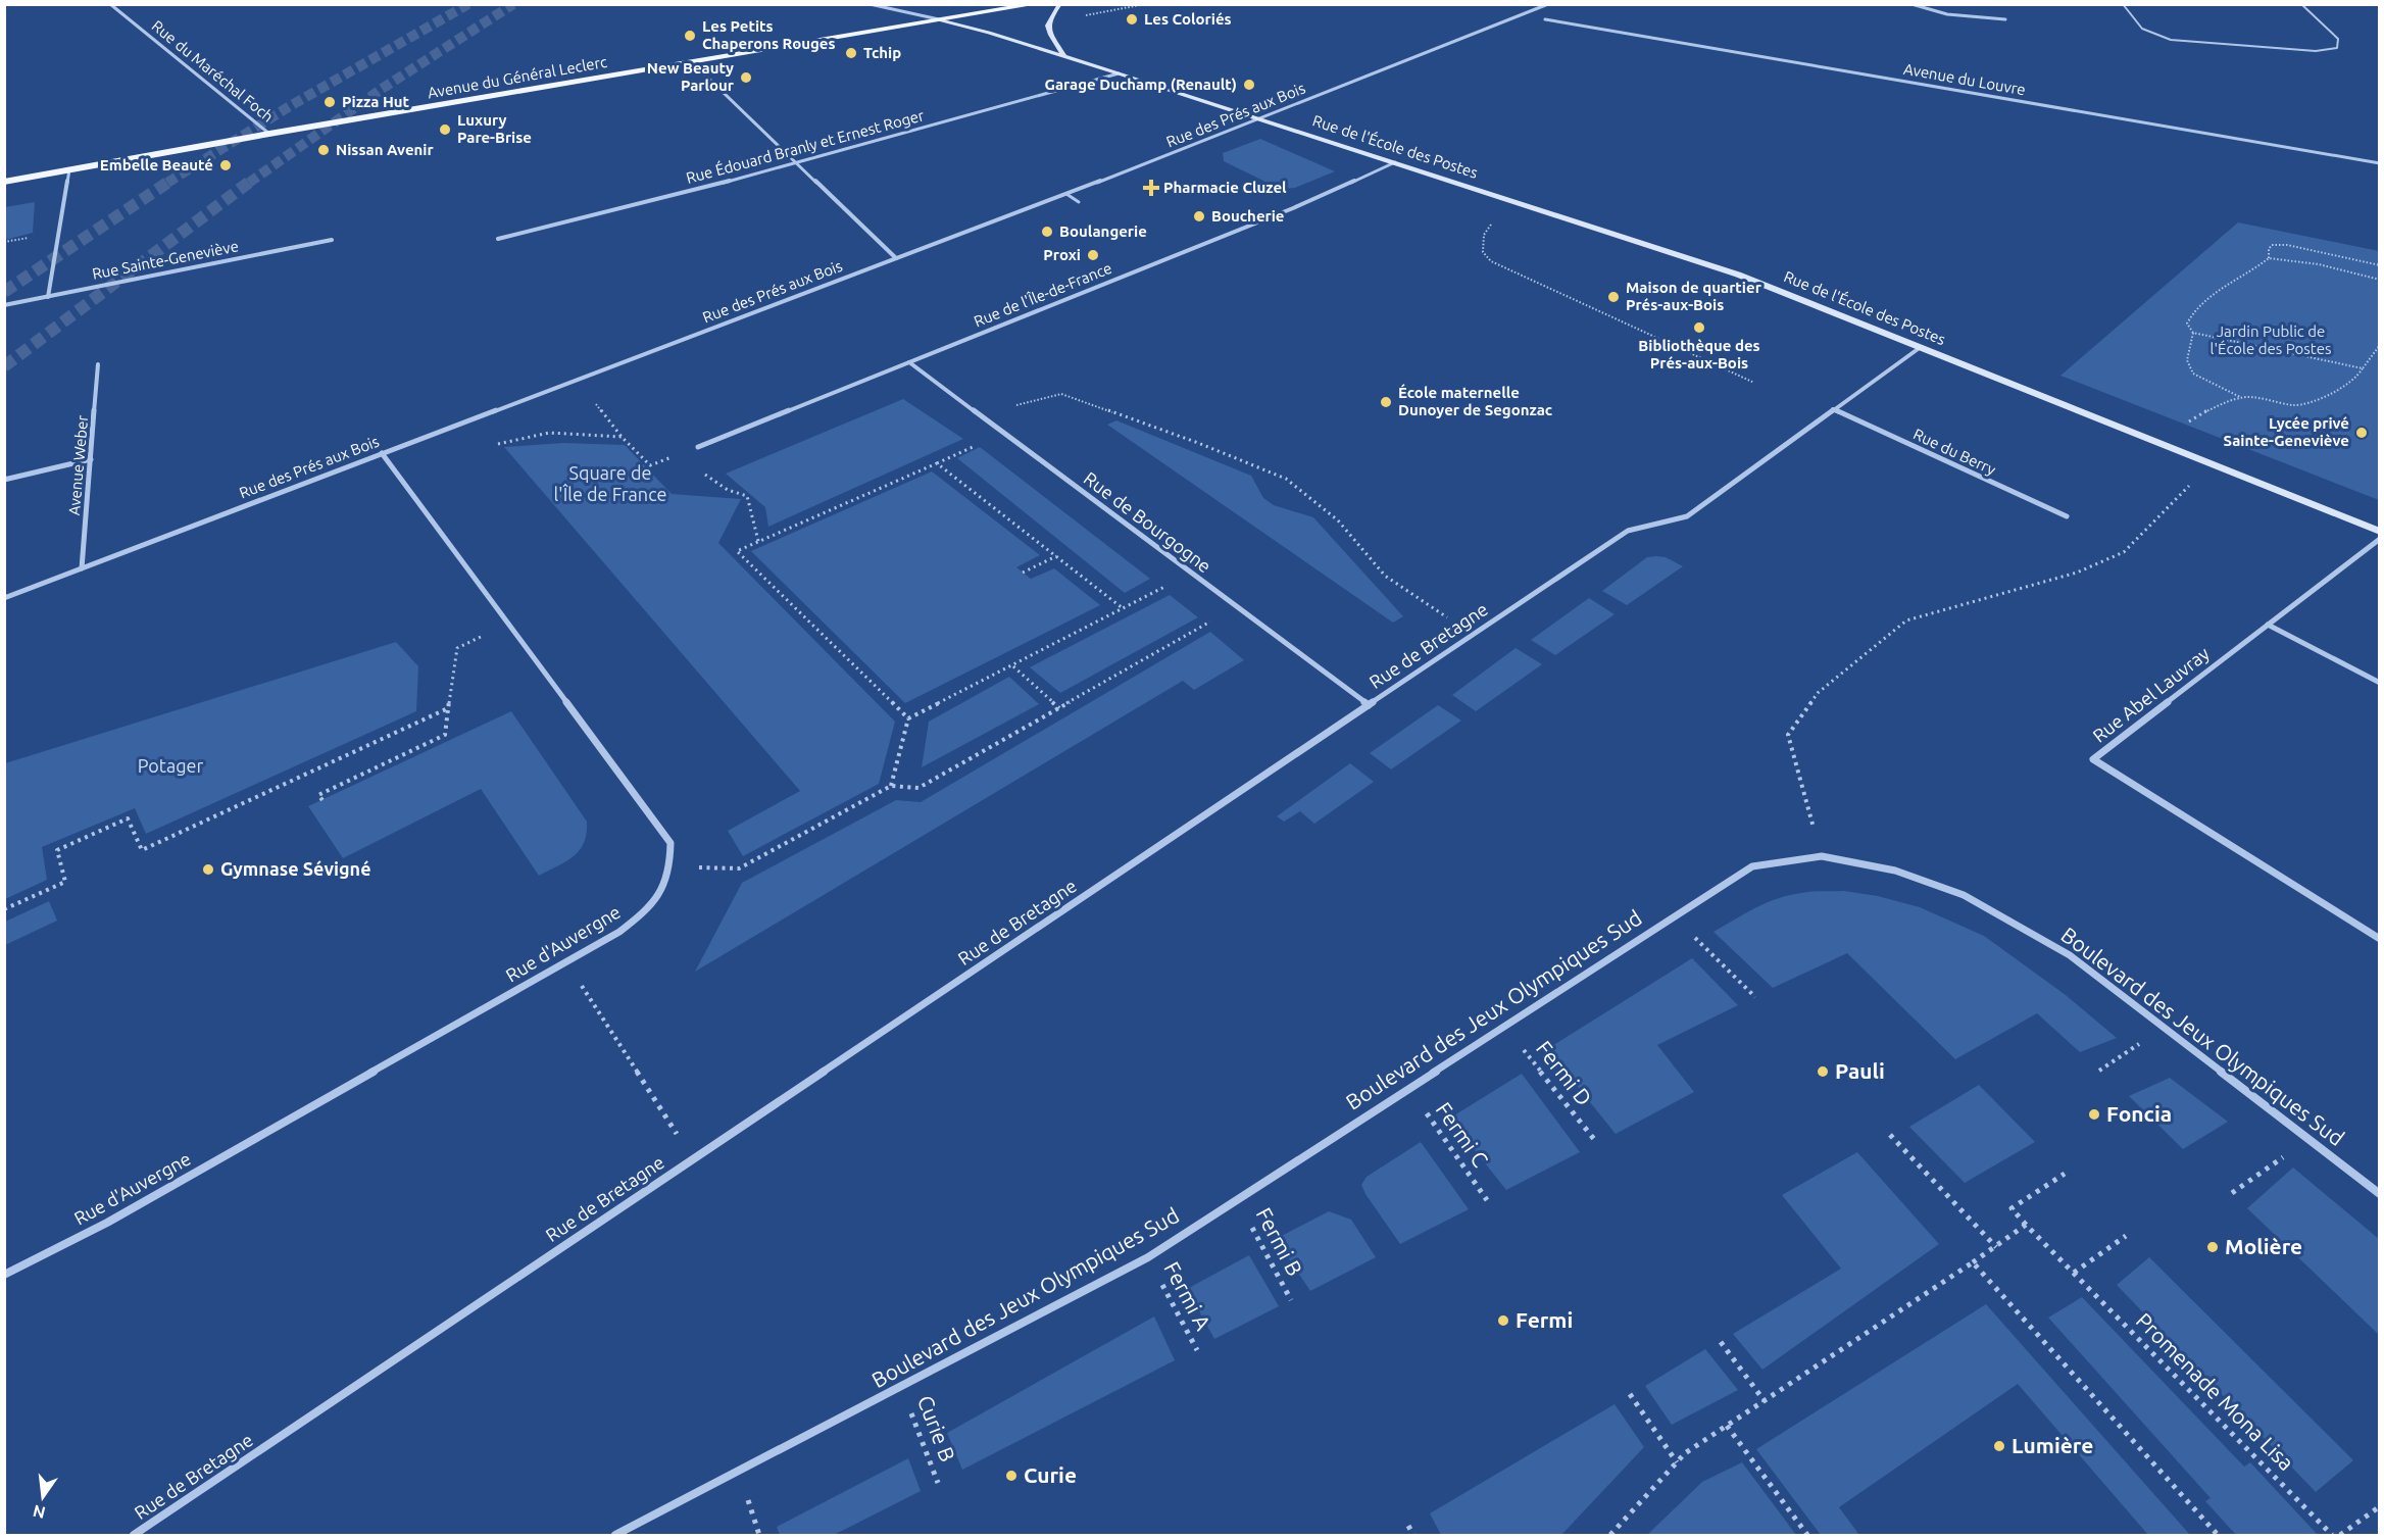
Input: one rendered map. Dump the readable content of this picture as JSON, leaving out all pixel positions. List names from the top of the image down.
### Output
{
  "streets": {
    "main road": ["Avenue du Général Leclerc", "Rue de l'École des Postes"],
    "street": [
      "Rue du Maréchal Foch",
      "Avenue du Louvre",
      "Rue des Prés aux Bois",
      "Rue Édouard Branly et Ernest Roger",
      "Rue Sainte-Geneviève",
      "Rue de l'Île-de-France",
      "Rue du Berry",
      "Avenue Weber",
      "Rue de Bourgogne",
      "Rue de Bretagne",
      "Rue Abel Lauvray",
      "Rue d'Auvergne",
      "Boulevard des Jeux Olympiques Sud"
    ],
    "path": [
      "Fermi D",
      "Fermi C",
      "Fermi B",
      "Fermi A",
      "Promenade Mona Lisa",
      "Curie B"
    ]
  },
  "crossings": [
    ["Rue du Maréchal Foch", "Avenue du Général Leclerc"],
    ["Avenue du Général Leclerc", "Rue de l'École des Postes"],
    ["Rue des Prés aux Bois", "Rue de l'École des Postes"],
    ["Rue des Prés aux Bois", "Avenue Weber"],
    ["Rue des Prés aux Bois", "Rue d'Auvergne"],
    ["Rue Édouard Branly et Ernest Roger", "Rue de l'École des Postes"],
    ["Rue de l'École des Postes", "Rue de l'Île-de-France"],
    ["Rue de l'École des Postes", "Rue de Bretagne"],
    ["Rue de l'Île-de-France", "Rue de Bourgogne"],
    ["Rue du Berry", "Rue de Bretagne"],
    ["Rue de Bourgogne", "Rue de Bretagne"],
    ["Boulevard des Jeux Olympiques Sud", "Fermi D"],
    ["Boulevard des Jeux Olympiques Sud", "Fermi C"],
    ["Boulevard des Jeux Olympiques Sud", "Fermi B"],
    ["Boulevard des Jeux Olympiques Sud", "Fermi A"],
    ["Boulevard des Jeux Olympiques Sud", "Curie B"]
  ],
  "parks": ["Jardin Public de l'École des Postes", "Square de l'Île de France", "Potager"],
  "places": {
    "other": [
      "Les Coloriés",
      "Les Petits Chaperons Rouges",
      "Tchip",
      "New Beauty Parlour",
      "Garage Duchamp (Renault)",
      "Pizza Hut",
      "Luxury Pare-Brise",
      "Nissan Avenir",
      "Embelle Beauté",
      "Boucherie",
      "Boulangerie",
      "Proxi",
      "Maison de quartier Prés-aux-Bois",
      "Bibliothèque des Prés-aux-Bois",
      "École maternelle Dunoyer de Segonzac",
      "Lycée privé Sainte-Geneviève",
      "Gymnase Sévigné",
      "Pauli",
      "Foncia",
      "Molière",
      "Fermi",
      "Lumière",
      "Curie"
    ],
    "health": ["Pharmacie Cluzel"]
  },
  "north": "bottom"
}
